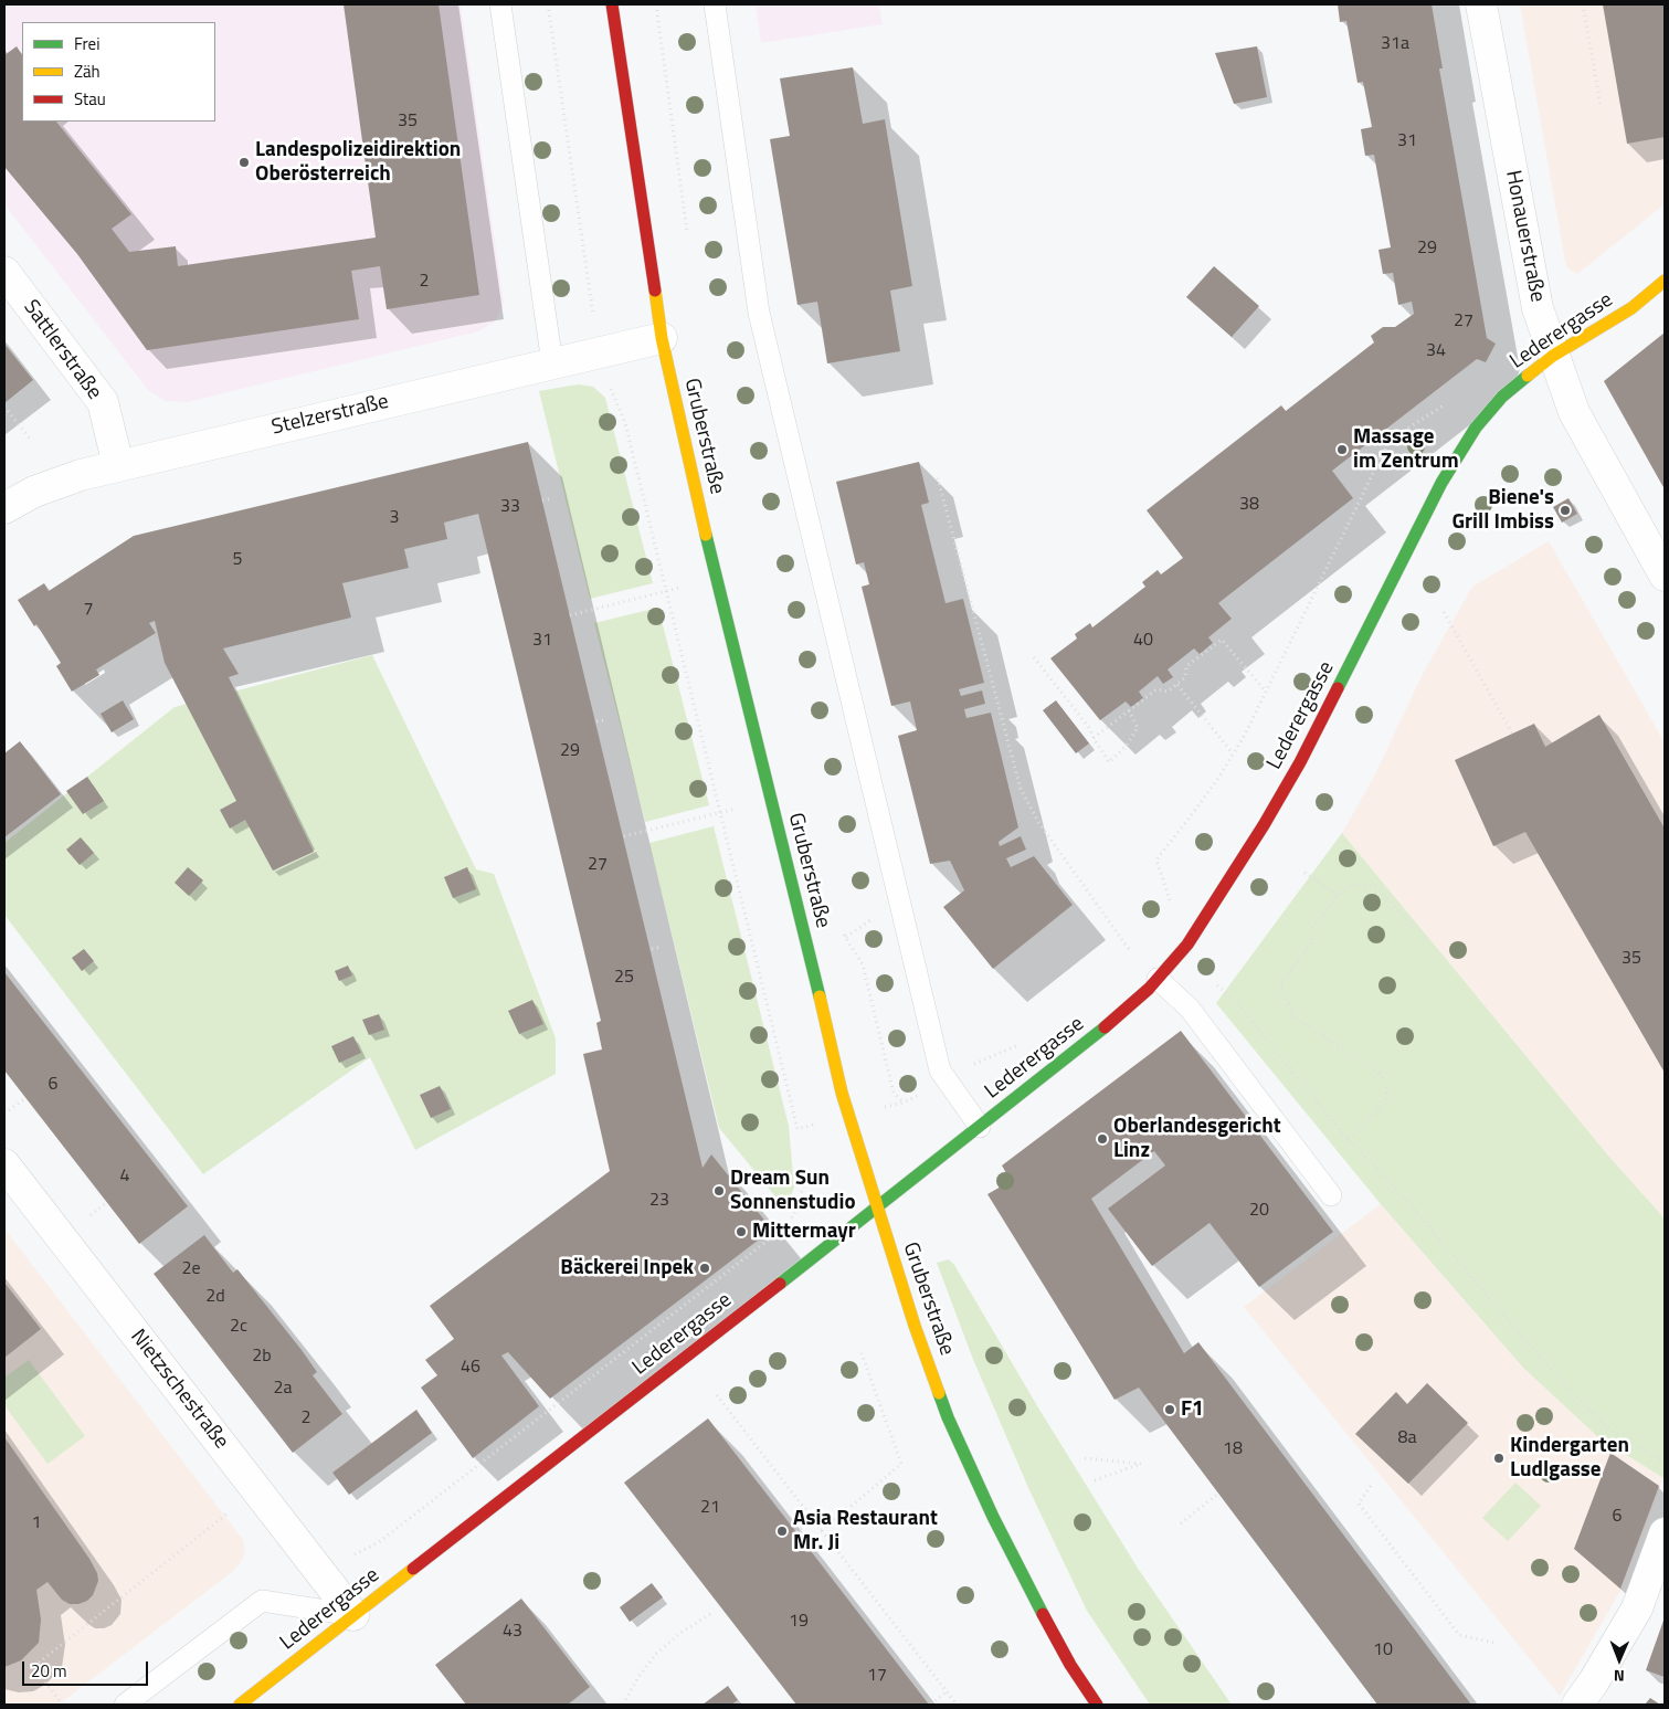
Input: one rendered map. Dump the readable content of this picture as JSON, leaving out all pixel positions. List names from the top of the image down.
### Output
{
  "streets": {
    "street": [
      "Honauerstraße",
      "Lederergasse",
      "Sattlerstraße",
      "Stelzerstraße",
      "Gruberstraße",
      "Nietzschestraße"
    ]
  },
  "crossings": [
    ["Honauerstraße", "Lederergasse"],
    ["Lederergasse", "Gruberstraße"],
    ["Lederergasse", "Nietzschestraße"],
    ["Sattlerstraße", "Stelzerstraße"],
    ["Stelzerstraße", "Gruberstraße"]
  ],
  "places": [
    "Landespolizeidirektion Oberösterreich",
    "Massage im Zentrum",
    "Biene's Grill Imbiss",
    "Oberlandesgericht Linz",
    "Dream Sun Sonnenstudio",
    "Mittermayr",
    "Bäckerei Inpek",
    "F1",
    "Kindergarten Ludlgasse",
    "Asia Restaurant Mr. Ji"
  ],
  "house_numbers": [
    "31a",
    "35",
    "31",
    "29",
    "2",
    "27",
    "34",
    "38",
    "33",
    "3",
    "5",
    "7",
    "31",
    "40",
    "29",
    "27",
    "35",
    "25",
    "6",
    "4",
    "23",
    "20",
    "2e",
    "2d",
    "2c",
    "2b",
    "46",
    "2a",
    "2",
    "8a",
    "18",
    "21",
    "6",
    "1",
    "19",
    "43",
    "10",
    "17"
  ],
  "legend": ["Frei", "Zäh", "Stau"],
  "scale_bar": "20 m",
  "north": "bottom"
}
